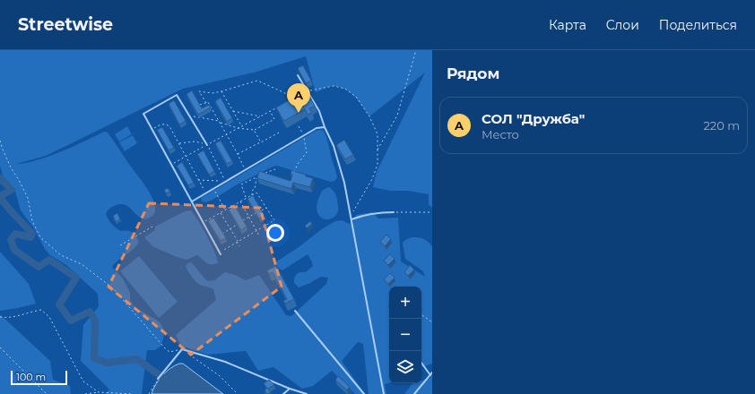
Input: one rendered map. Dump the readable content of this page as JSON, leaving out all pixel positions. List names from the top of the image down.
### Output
{
  "scale_bar": "100 m",
  "page": {
    "header": "Streetwise",
    "nav": ["Карта", "Слои", "Поделиться"],
    "heading": "Рядом",
    "pins": "A",
    "list": [
      {
        "mark": "A",
        "name": "СОЛ \"Дружба\"",
        "note": "Место",
        "value": "220 m"
      }
    ],
    "map_buttons": ["+", "−"],
    "scale": "100 m"
  }
}
